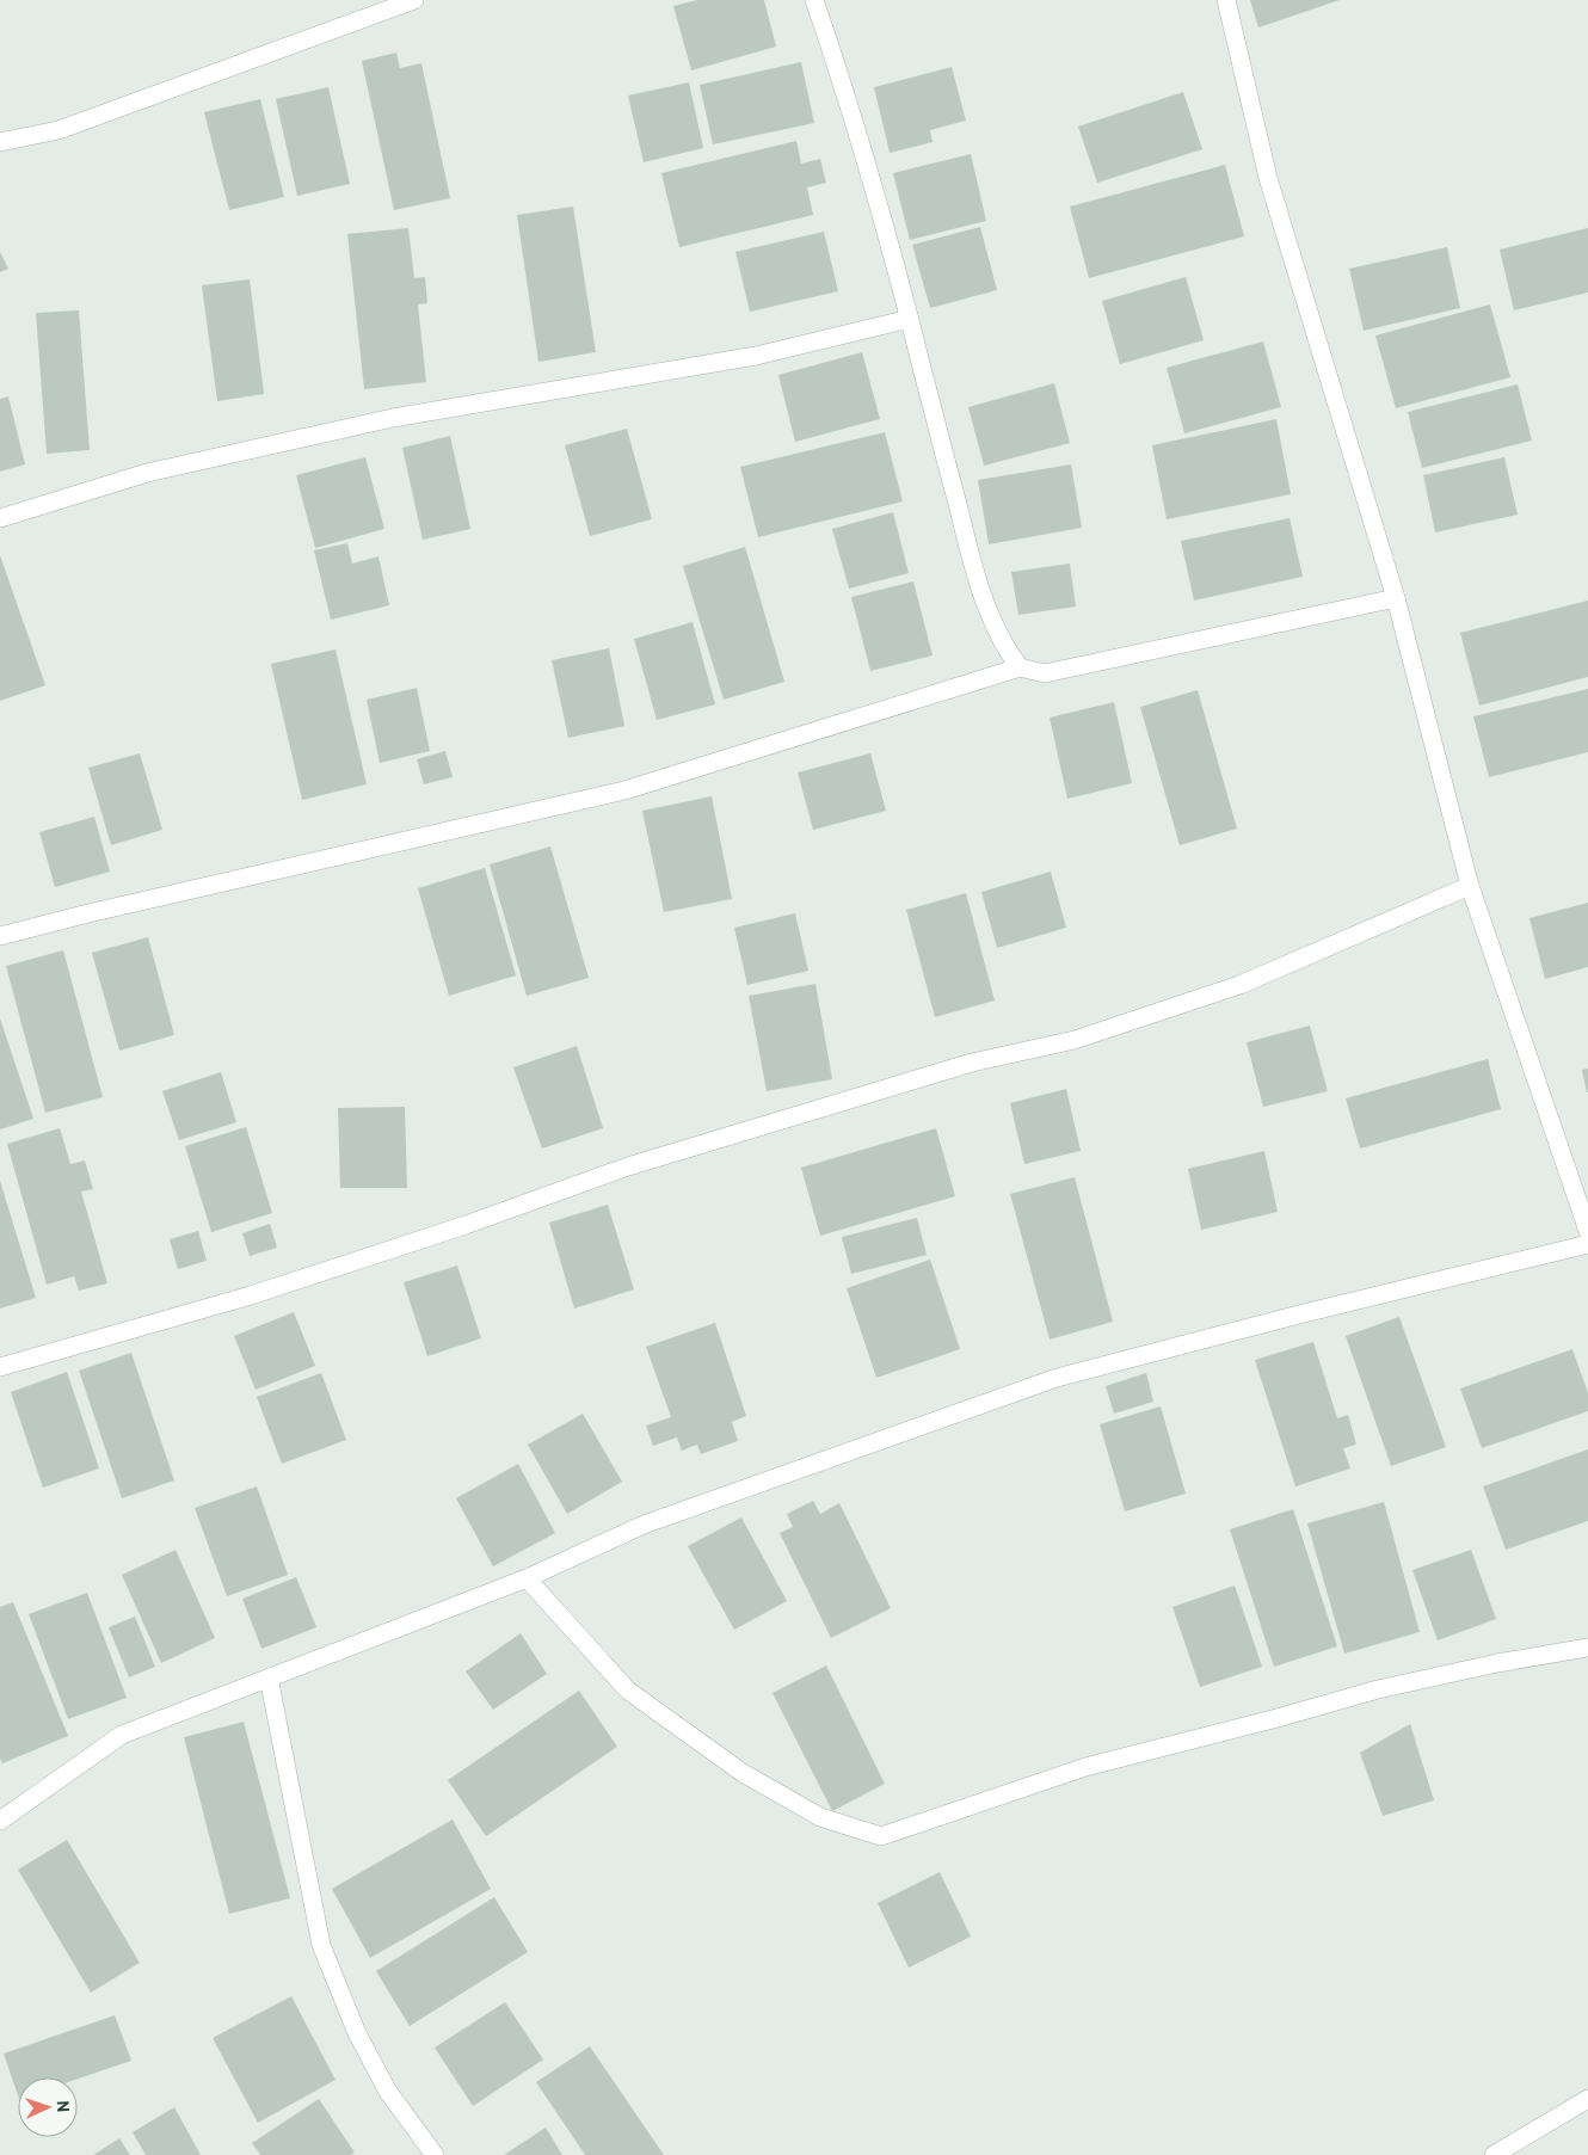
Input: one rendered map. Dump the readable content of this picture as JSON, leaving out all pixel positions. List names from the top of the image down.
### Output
{
  "north": "right"
}
